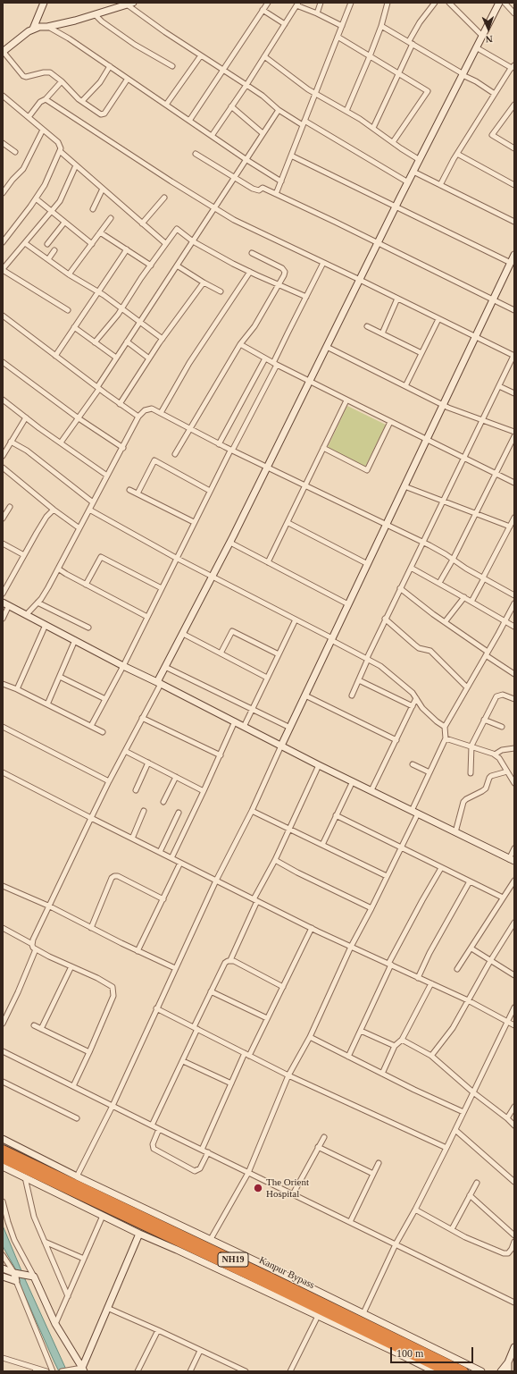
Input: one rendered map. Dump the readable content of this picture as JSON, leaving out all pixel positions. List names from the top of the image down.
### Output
{
  "streets": {
    "highway": ["NH19", "Kanpur Bypass"]
  },
  "places": ["The Orient Hospital"],
  "scale_bar": "100 m",
  "north": "bottom"
}
